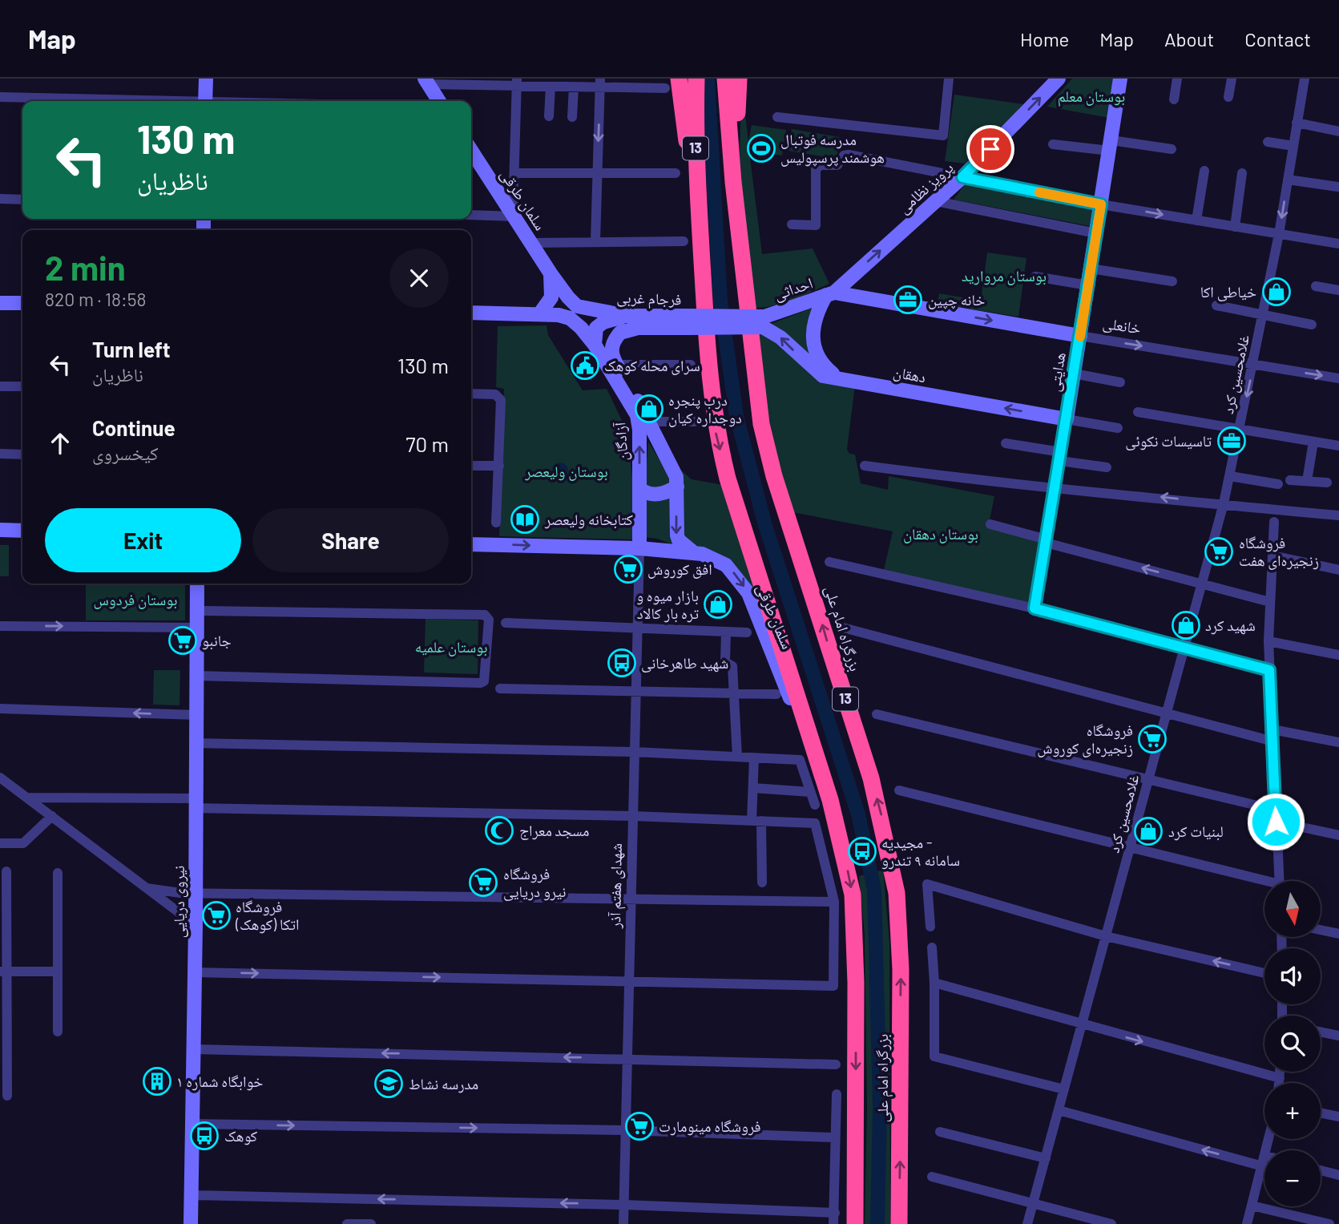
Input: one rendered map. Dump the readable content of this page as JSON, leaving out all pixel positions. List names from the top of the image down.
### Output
{
  "streets": {
    "highway": ["13", "بزرگراه امام علی"],
    "main road": [
      "پرویز نظامی",
      "سلمان طرقی",
      "احداثی",
      "فرجام غربی",
      "خانعلی",
      "هدایتی",
      "دهقان",
      "آزادگان",
      "نیروی دریایی"
    ],
    "street": ["غلامحسین کرد", "شهدای هفتم آذر"]
  },
  "crossings": [
    ["پرویز نظامی", "احداثی"],
    ["پرویز نظامی", "خانعلی"],
    ["سلمان طرقی", "فرجام غربی"],
    ["سلمان طرقی", "آزادگان"],
    ["سلمان طرقی", "بزرگراه امام علی"],
    ["سلمان طرقی", "شهدای هفتم آذر"],
    ["احداثی", "فرجام غربی"],
    ["احداثی", "خانعلی"],
    ["احداثی", "دهقان"],
    ["فرجام غربی", "دهقان"],
    ["خانعلی", "هدایتی"],
    ["خانعلی", "غلامحسین کرد"],
    ["هدایتی", "دهقان"],
    ["آزادگان", "شهدای هفتم آذر"]
  ],
  "one_way": [
    "پرویز نظامی",
    "سلمان طرقی",
    "خانعلی",
    "دهقان"
  ],
  "parks": [
    "بوستان معلم",
    "بوستان مروارید",
    "بوستان ولیعصر",
    "بوستان دهقان",
    "بوستان فردوس",
    "بوستان علمیه"
  ],
  "places": {
    "sports": ["مدرسه فوتبال هوشمند پرسپولیس"],
    "shop": [
      "خیاطی اکا",
      "درب پنجره دوجداره کیان",
      "بازار میوه و تره بار کالاد",
      "شهید کرد",
      "لبنیات کرد"
    ],
    "office": ["خانه چپین", "تاسیسات نکوئی"],
    "public building": ["سرای محله کوهک"],
    "library": ["کتابخانه ولیعصر"],
    "supermarket": [
      "فروشگاه زنجیره‌ای هفت",
      "افق کوروش",
      "جانبو",
      "فروشگاه زنجیره‌ای کوروش",
      "فروشگاه نیرو دریایی",
      "فروشگاه اتکا (کوهک)",
      "فروشگاه مینومارت"
    ],
    "bus stop": ["شهید طاهرخانی", "مجیدیه - سامانه ۹ تندرو", "کوهک"],
    "mosque": ["مسجد معراج"],
    "building": ["خوابگاه شماره ۱"],
    "school or university": ["مدرسه نشاط"]
  },
  "north": "bottom",
  "page": {
    "header": "Map",
    "nav": [
      "Home",
      "Map",
      "About",
      "Contact"
    ],
    "turn": ["130 m", "ناظریان"],
    "heading": ["2 min", "820 m · 18:58"],
    "list": [
      {
        "name": "Turn left",
        "note": "ناظریان",
        "value": "130 m"
      },
      {
        "name": "Continue",
        "note": "کیخسروی",
        "value": "70 m"
      }
    ],
    "buttons": ["Exit", "Share"],
    "map_buttons": ["+", "−"]
  }
}
